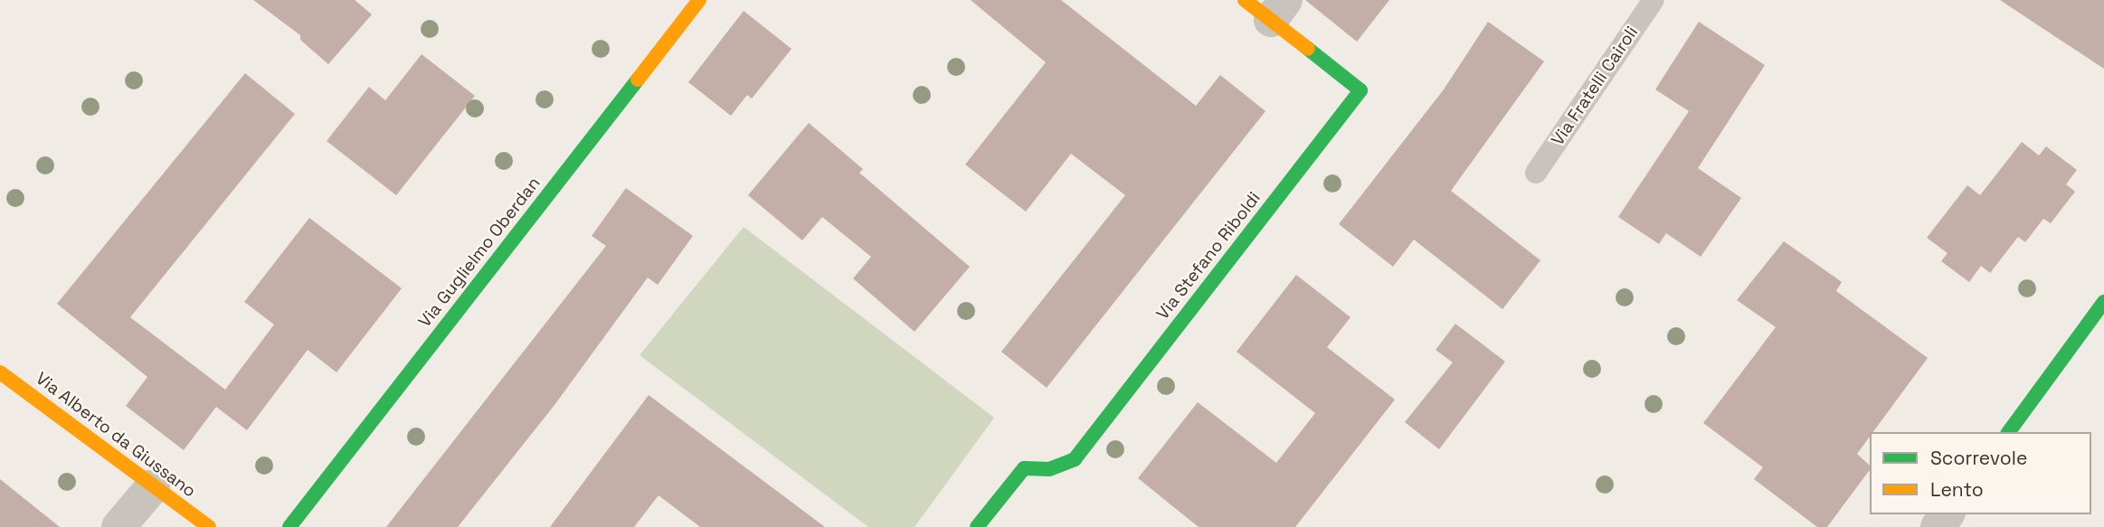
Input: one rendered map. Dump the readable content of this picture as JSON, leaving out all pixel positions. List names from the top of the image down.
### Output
{
  "streets": {
    "street": ["Via Guglielmo Oberdan", "Via Stefano Riboldi", "Via Alberto da Giussano"],
    "lane": ["Via Fratelli Cairoli"]
  },
  "legend": ["Scorrevole", "Lento"]
}
